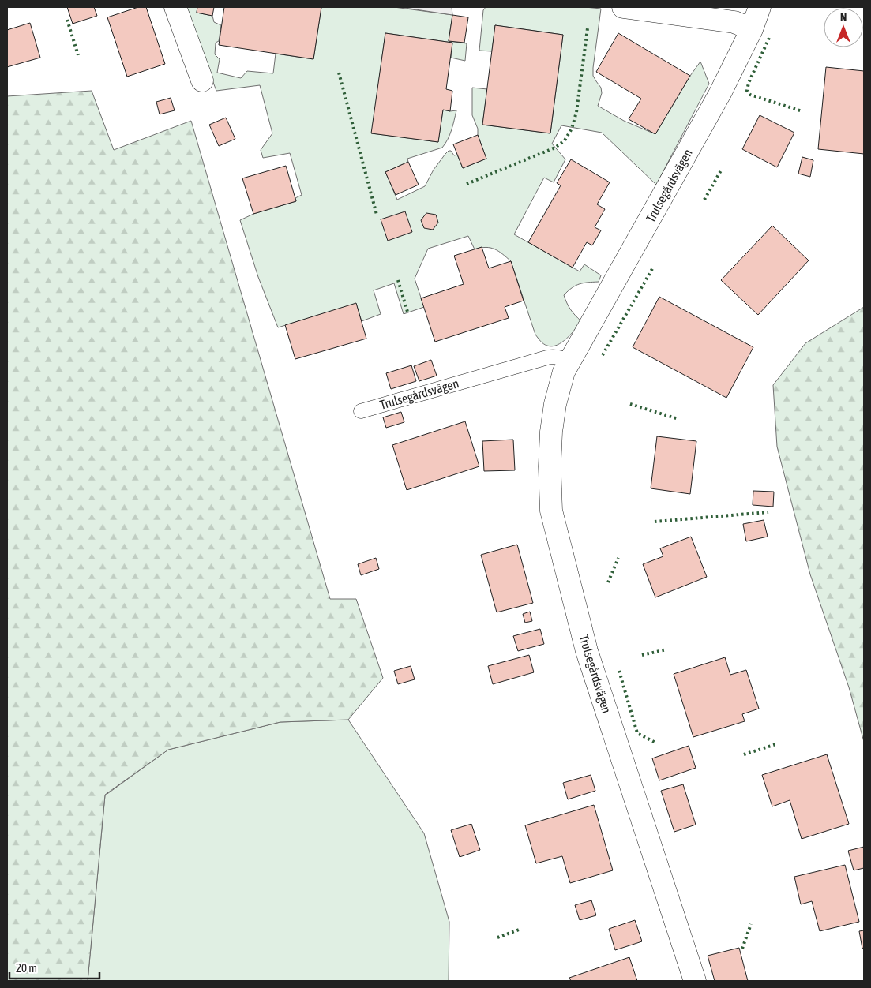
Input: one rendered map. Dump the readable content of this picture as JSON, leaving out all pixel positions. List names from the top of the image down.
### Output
{
  "streets": {
    "street": ["Trulsegårdsvägen"]
  },
  "scale_bar": "20 m",
  "north": "top"
}
